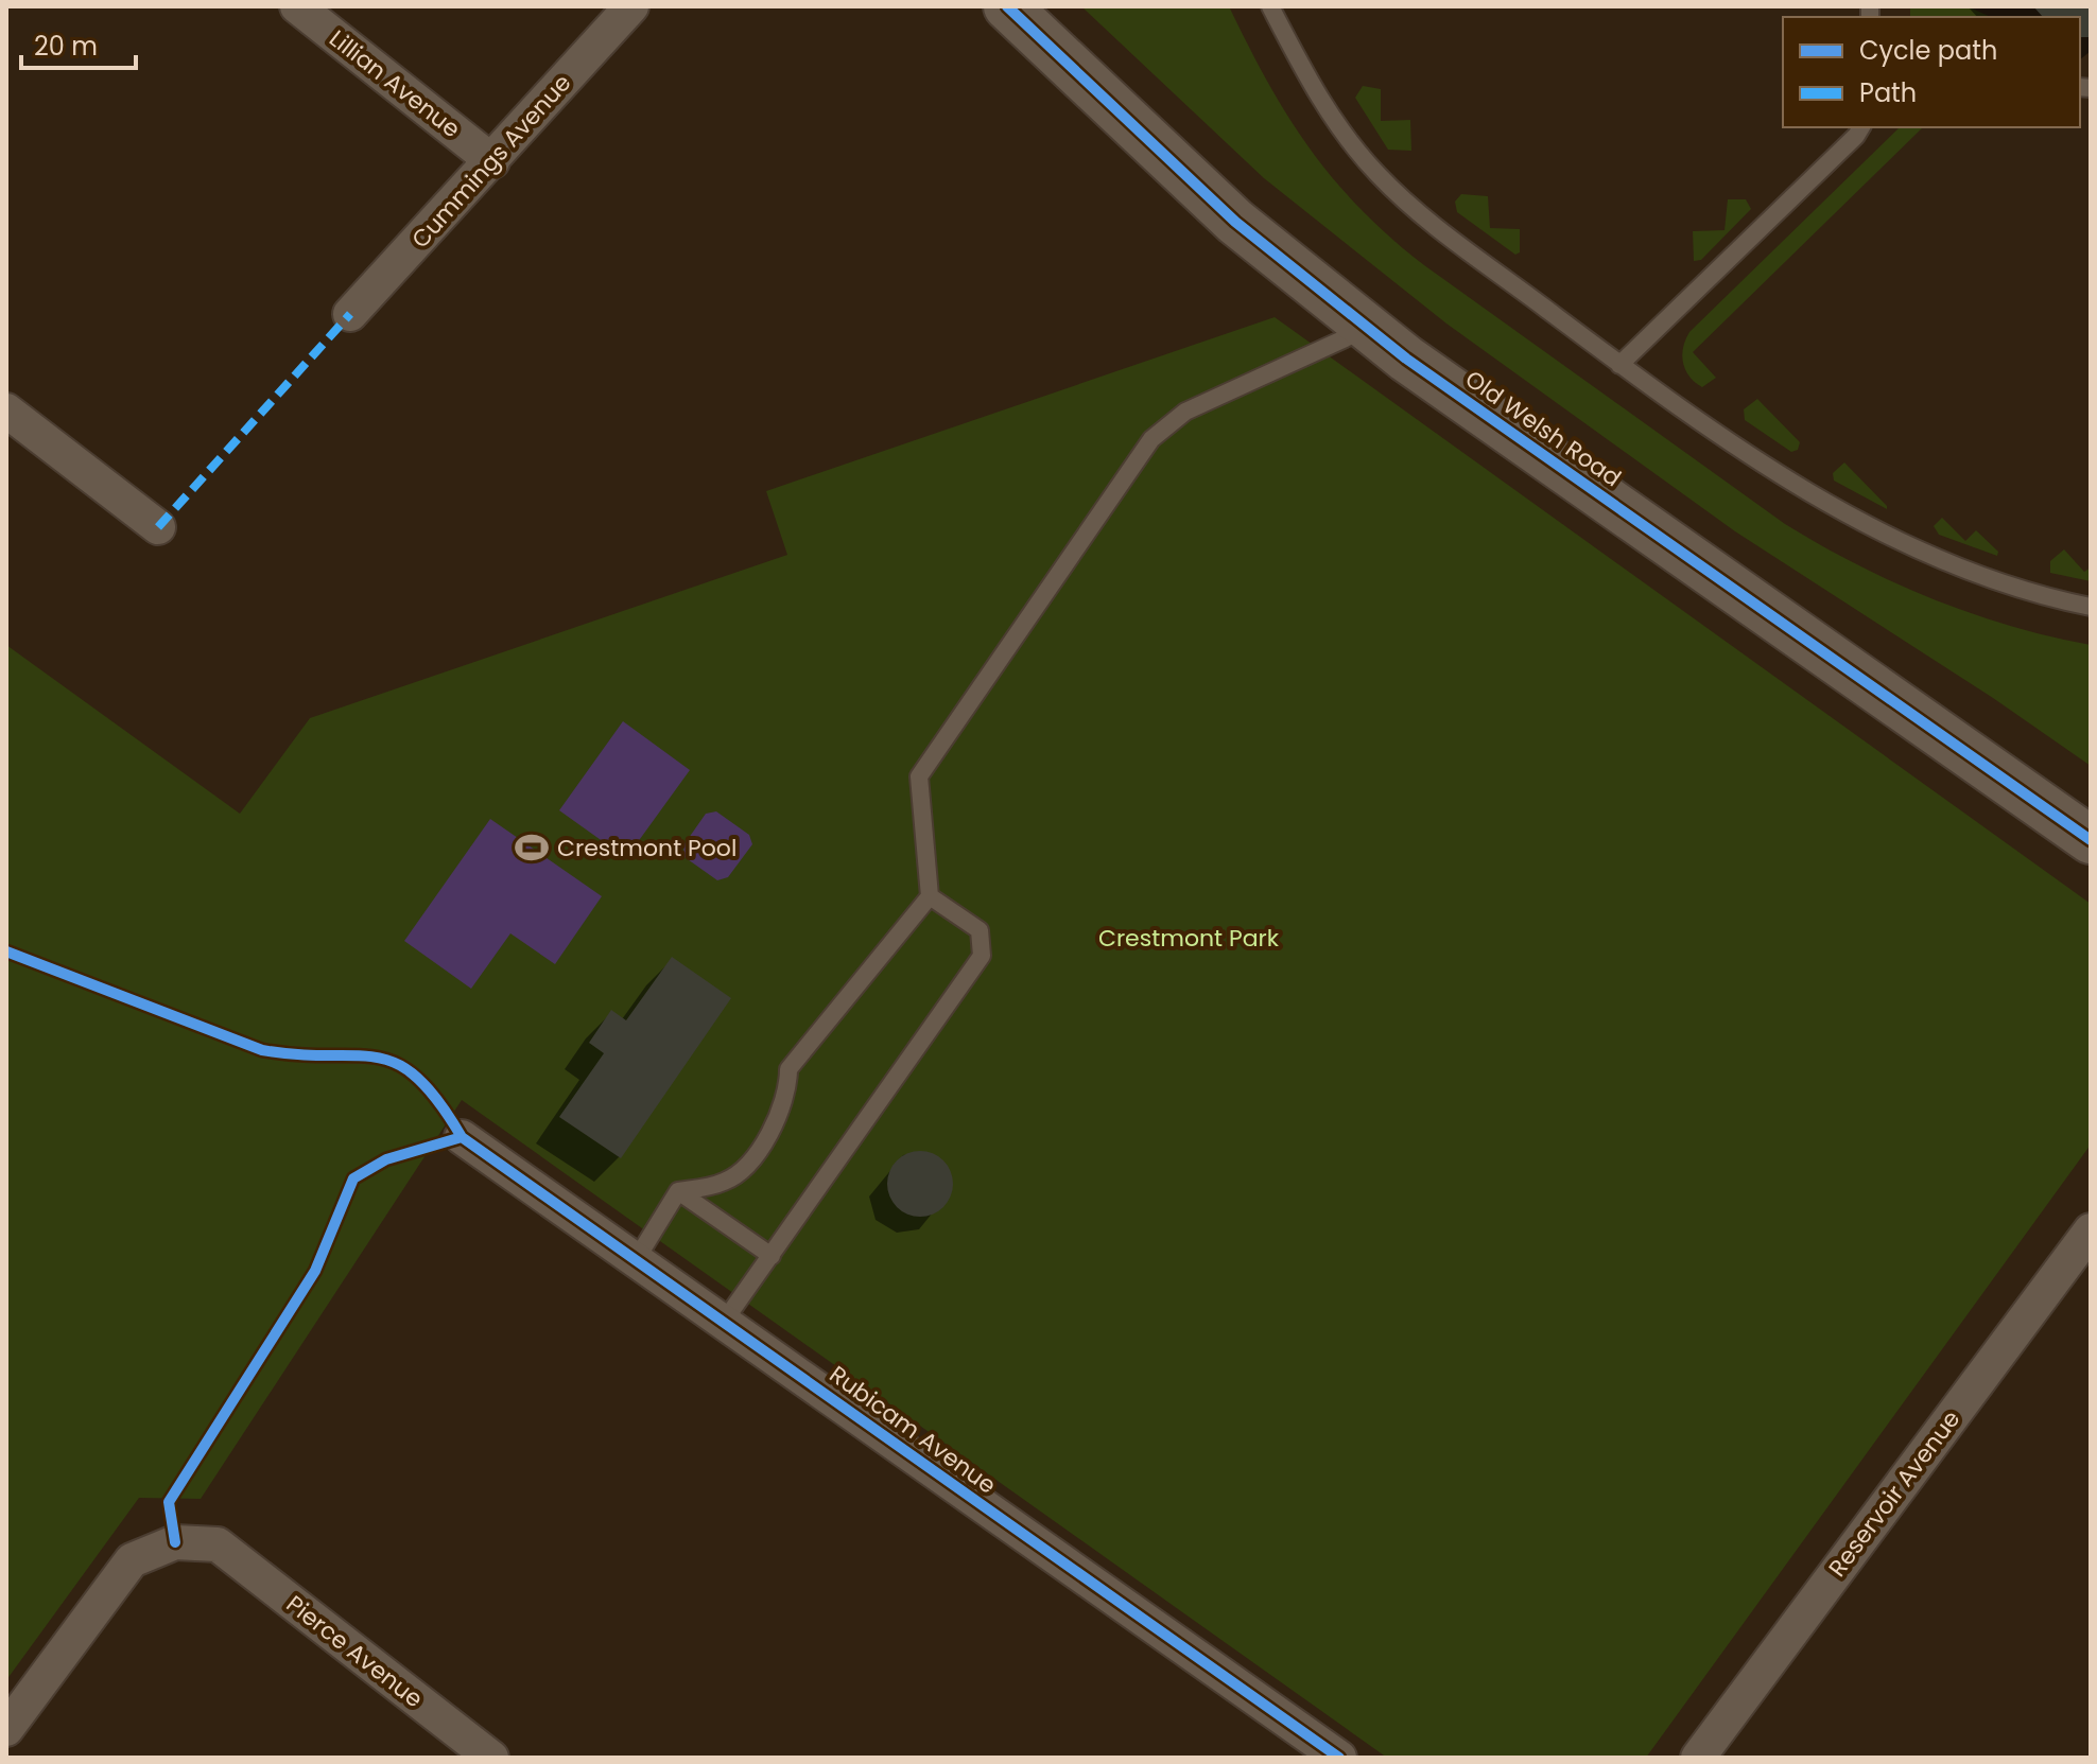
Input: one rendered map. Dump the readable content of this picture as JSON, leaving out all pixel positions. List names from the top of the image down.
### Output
{
  "streets": {
    "street": [
      "Lillian Avenue",
      "Cummings Avenue",
      "Old Welsh Road",
      "Rubicam Avenue",
      "Reservoir Avenue",
      "Pierce Avenue"
    ]
  },
  "crossings": [
    ["Lillian Avenue", "Cummings Avenue"]
  ],
  "parks": ["Crestmont Park"],
  "places": {
    "sports": ["Crestmont Pool"]
  },
  "legend": ["Cycle path", "Path"],
  "scale_bar": "20 m"
}
